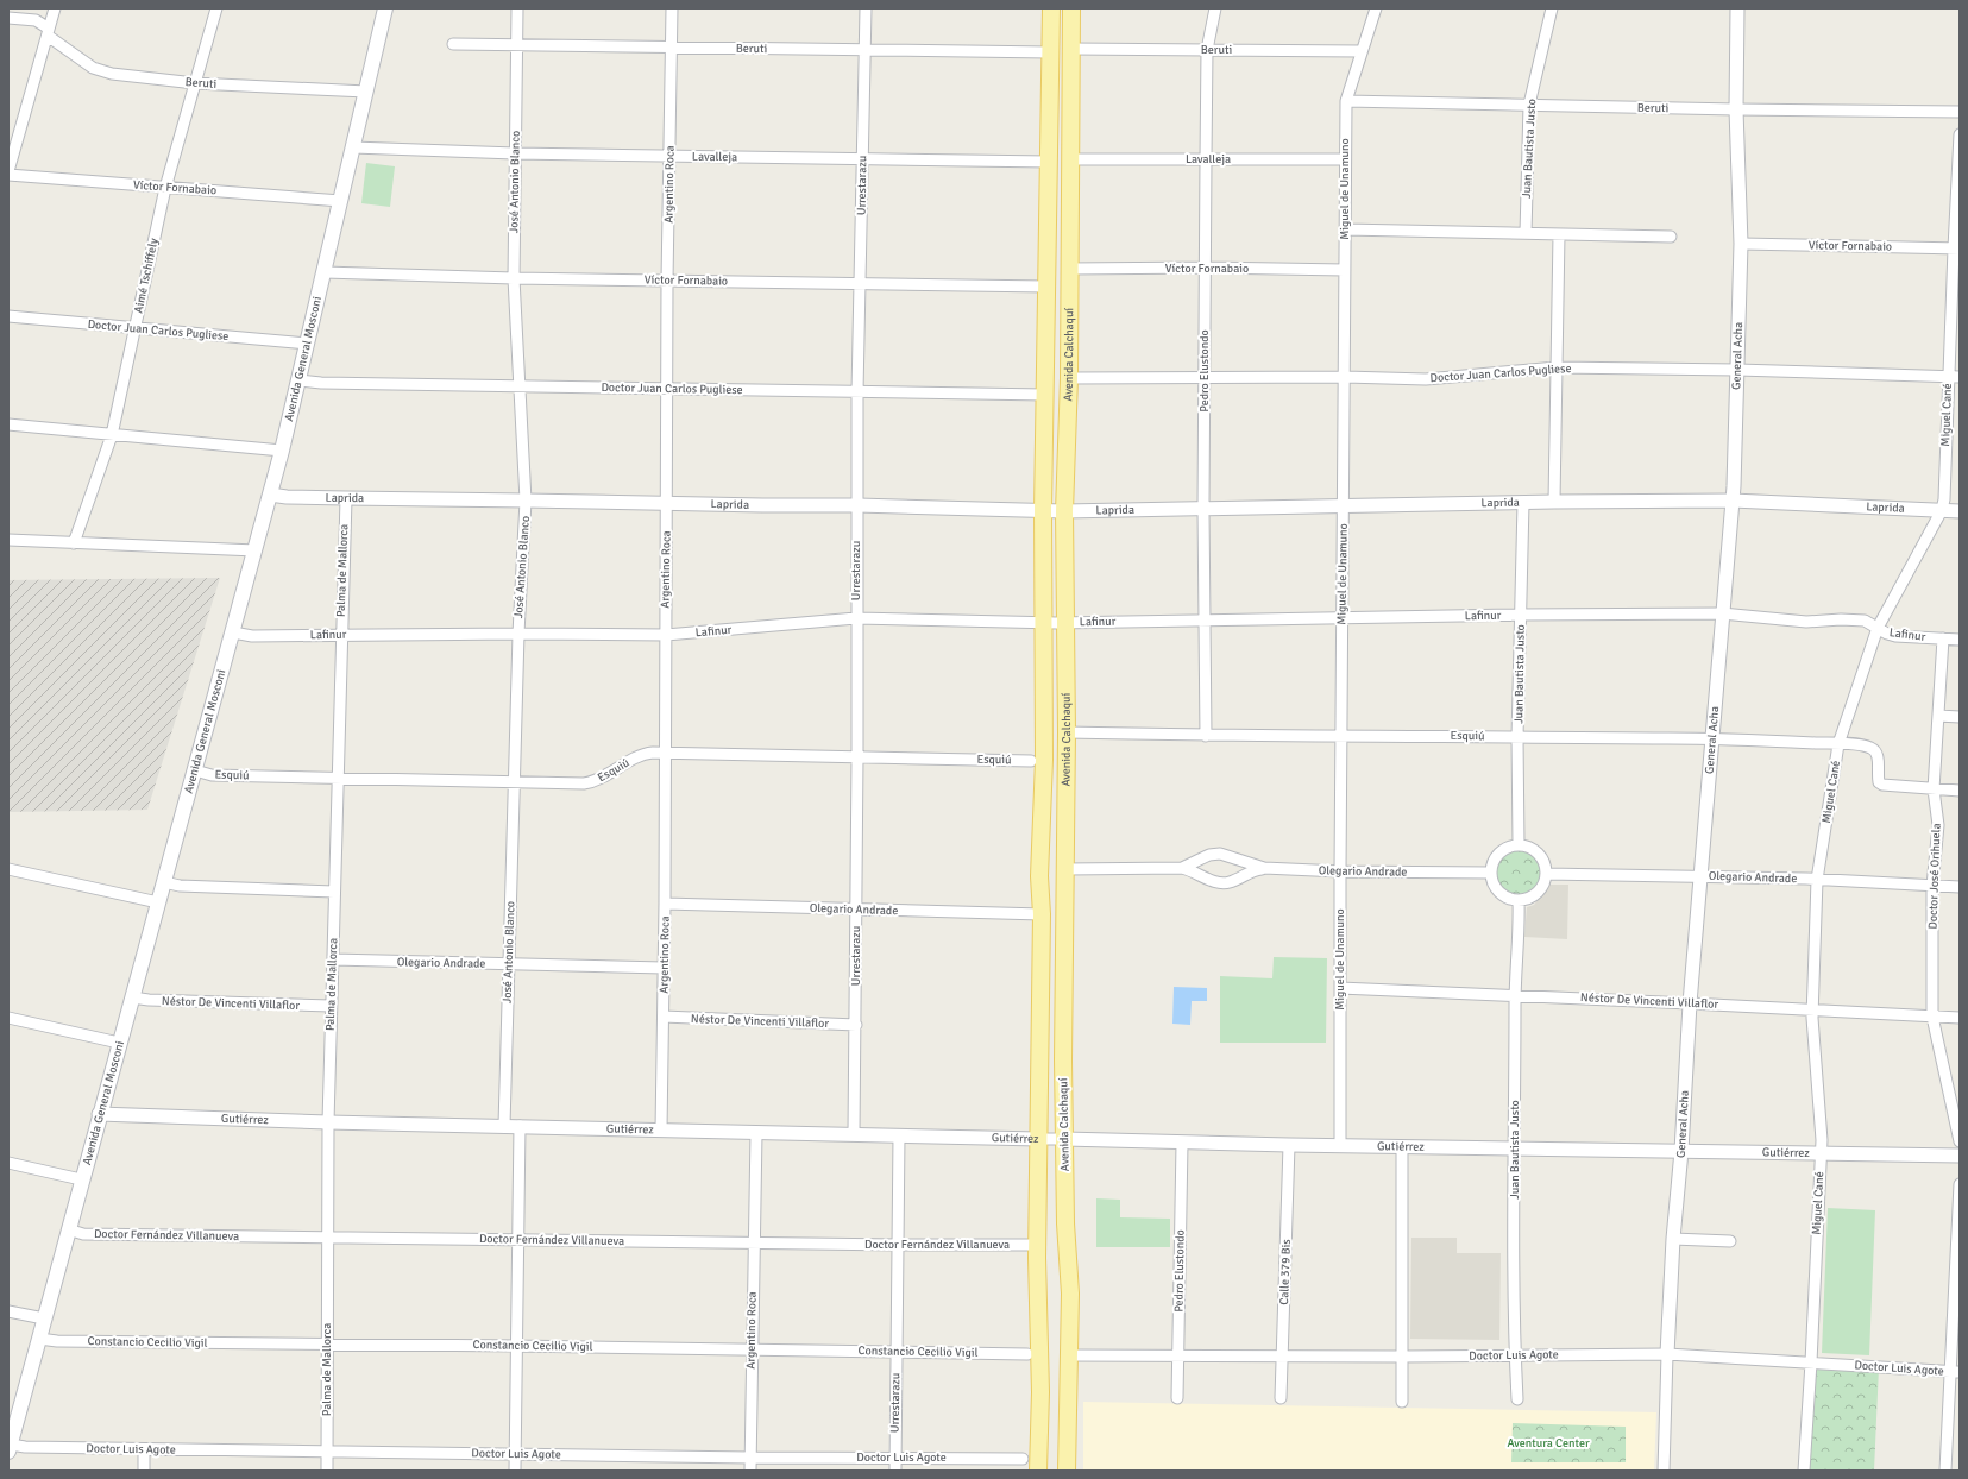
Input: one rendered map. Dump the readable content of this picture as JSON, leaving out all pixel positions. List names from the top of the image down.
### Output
{
  "streets": {
    "main road": ["Avenida Calchaquí", "Avenida General Mosconi"],
    "street": [
      "Beruti",
      "Juan Bautista Justo",
      "Lavalleja",
      "José Antonio Blanco",
      "Argentino Roca",
      "Urrestarazu",
      "Víctor Fornabaio",
      "Miguel de Unamuno",
      "Aimé Tschiffely",
      "Doctor Juan Carlos Pugliese",
      "General Acha",
      "Pedro Elustondo",
      "Miguel Cané",
      "Laprida",
      "Palma de Mallorca",
      "Lafinur",
      "Esquiú",
      "Olegario Andrade",
      "Doctor José Orihuela",
      "Néstor De Vincenti Villaflor",
      "Gutiérrez",
      "Doctor Fernández Villanueva",
      "Calle 379 Bis",
      "Constancio Cecilio Vigil",
      "Doctor Luis Agote"
    ]
  },
  "crossings": [
    ["Beruti", "Juan Bautista Justo"],
    ["Beruti", "José Antonio Blanco"],
    ["Beruti", "Argentino Roca"],
    ["Beruti", "Urrestarazu"],
    ["Beruti", "Miguel de Unamuno"],
    ["Beruti", "Aimé Tschiffely"],
    ["Beruti", "Avenida Calchaquí"],
    ["Beruti", "General Acha"],
    ["Beruti", "Avenida General Mosconi"],
    ["Beruti", "Pedro Elustondo"],
    ["Juan Bautista Justo", "Laprida"],
    ["Juan Bautista Justo", "Lafinur"],
    ["Juan Bautista Justo", "Esquiú"],
    ["Juan Bautista Justo", "Olegario Andrade"],
    ["Juan Bautista Justo", "Néstor De Vincenti Villaflor"],
    ["Juan Bautista Justo", "Gutiérrez"],
    ["Juan Bautista Justo", "Doctor Luis Agote"],
    ["Lavalleja", "José Antonio Blanco"],
    ["Lavalleja", "Argentino Roca"],
    ["Lavalleja", "Urrestarazu"],
    ["Lavalleja", "Miguel de Unamuno"],
    ["Lavalleja", "Avenida Calchaquí"],
    ["Lavalleja", "Avenida General Mosconi"],
    ["Lavalleja", "Pedro Elustondo"],
    ["José Antonio Blanco", "Víctor Fornabaio"],
    ["José Antonio Blanco", "Doctor Juan Carlos Pugliese"],
    ["José Antonio Blanco", "Laprida"],
    ["José Antonio Blanco", "Lafinur"],
    ["José Antonio Blanco", "Esquiú"],
    ["José Antonio Blanco", "Olegario Andrade"],
    ["José Antonio Blanco", "Gutiérrez"],
    ["Argentino Roca", "Víctor Fornabaio"],
    ["Argentino Roca", "Doctor Juan Carlos Pugliese"],
    ["Argentino Roca", "Laprida"],
    ["Argentino Roca", "Lafinur"],
    ["Argentino Roca", "Esquiú"],
    ["Argentino Roca", "Olegario Andrade"],
    ["Argentino Roca", "Néstor De Vincenti Villaflor"],
    ["Argentino Roca", "Gutiérrez"],
    ["Argentino Roca", "Doctor Fernández Villanueva"],
    ["Argentino Roca", "Constancio Cecilio Vigil"],
    ["Argentino Roca", "Doctor Luis Agote"],
    ["Urrestarazu", "Víctor Fornabaio"],
    ["Urrestarazu", "Doctor Juan Carlos Pugliese"],
    ["Urrestarazu", "Laprida"],
    ["Urrestarazu", "Lafinur"],
    ["Urrestarazu", "Esquiú"],
    ["Urrestarazu", "Olegario Andrade"],
    ["Urrestarazu", "Néstor De Vincenti Villaflor"],
    ["Urrestarazu", "Gutiérrez"],
    ["Urrestarazu", "Doctor Fernández Villanueva"],
    ["Urrestarazu", "Constancio Cecilio Vigil"],
    ["Urrestarazu", "Doctor Luis Agote"],
    ["Víctor Fornabaio", "Miguel de Unamuno"],
    ["Víctor Fornabaio", "Aimé Tschiffely"],
    ["Víctor Fornabaio", "Avenida Calchaquí"],
    ["Víctor Fornabaio", "General Acha"],
    ["Víctor Fornabaio", "Avenida General Mosconi"],
    ["Víctor Fornabaio", "Pedro Elustondo"],
    ["Víctor Fornabaio", "Miguel Cané"],
    ["Miguel de Unamuno", "Doctor Juan Carlos Pugliese"],
    ["Miguel de Unamuno", "Laprida"],
    ["Miguel de Unamuno", "Lafinur"],
    ["Miguel de Unamuno", "Esquiú"],
    ["Miguel de Unamuno", "Olegario Andrade"],
    ["Miguel de Unamuno", "Néstor De Vincenti Villaflor"],
    ["Miguel de Unamuno", "Gutiérrez"],
    ["Aimé Tschiffely", "Doctor Juan Carlos Pugliese"],
    ["Doctor Juan Carlos Pugliese", "Avenida Calchaquí"],
    ["Doctor Juan Carlos Pugliese", "General Acha"],
    ["Doctor Juan Carlos Pugliese", "Avenida General Mosconi"],
    ["Doctor Juan Carlos Pugliese", "Pedro Elustondo"],
    ["Doctor Juan Carlos Pugliese", "Miguel Cané"],
    ["Avenida Calchaquí", "Laprida"],
    ["Avenida Calchaquí", "Lafinur"],
    ["Avenida Calchaquí", "Esquiú"],
    ["Avenida Calchaquí", "Olegario Andrade"],
    ["Avenida Calchaquí", "Gutiérrez"],
    ["Avenida Calchaquí", "Doctor Fernández Villanueva"],
    ["Avenida Calchaquí", "Doctor Luis Agote"],
    ["General Acha", "Laprida"],
    ["General Acha", "Lafinur"],
    ["General Acha", "Esquiú"],
    ["General Acha", "Olegario Andrade"],
    ["General Acha", "Néstor De Vincenti Villaflor"],
    ["General Acha", "Gutiérrez"],
    ["General Acha", "Doctor Luis Agote"],
    ["Avenida General Mosconi", "Laprida"],
    ["Avenida General Mosconi", "Lafinur"],
    ["Avenida General Mosconi", "Esquiú"],
    ["Avenida General Mosconi", "Néstor De Vincenti Villaflor"],
    ["Avenida General Mosconi", "Gutiérrez"],
    ["Avenida General Mosconi", "Doctor Fernández Villanueva"],
    ["Avenida General Mosconi", "Constancio Cecilio Vigil"],
    ["Avenida General Mosconi", "Doctor Luis Agote"],
    ["Pedro Elustondo", "Laprida"],
    ["Pedro Elustondo", "Lafinur"],
    ["Pedro Elustondo", "Esquiú"],
    ["Pedro Elustondo", "Gutiérrez"],
    ["Pedro Elustondo", "Doctor Luis Agote"],
    ["Miguel Cané", "Laprida"],
    ["Miguel Cané", "Lafinur"],
    ["Miguel Cané", "Esquiú"],
    ["Miguel Cané", "Olegario Andrade"],
    ["Miguel Cané", "Néstor De Vincenti Villaflor"],
    ["Miguel Cané", "Gutiérrez"],
    ["Miguel Cané", "Doctor Luis Agote"],
    ["Laprida", "Palma de Mallorca"],
    ["Palma de Mallorca", "Lafinur"],
    ["Palma de Mallorca", "Esquiú"],
    ["Palma de Mallorca", "Olegario Andrade"],
    ["Palma de Mallorca", "Néstor De Vincenti Villaflor"],
    ["Palma de Mallorca", "Gutiérrez"],
    ["Palma de Mallorca", "Doctor Fernández Villanueva"],
    ["Palma de Mallorca", "Constancio Cecilio Vigil"],
    ["Palma de Mallorca", "Doctor Luis Agote"],
    ["Lafinur", "Doctor José Orihuela"],
    ["Esquiú", "Doctor José Orihuela"],
    ["Olegario Andrade", "Doctor José Orihuela"],
    ["Doctor José Orihuela", "Néstor De Vincenti Villaflor"],
    ["Gutiérrez", "Calle 379 Bis"],
    ["Calle 379 Bis", "Doctor Luis Agote"]
  ],
  "parks": ["Aventura Center"]
}
